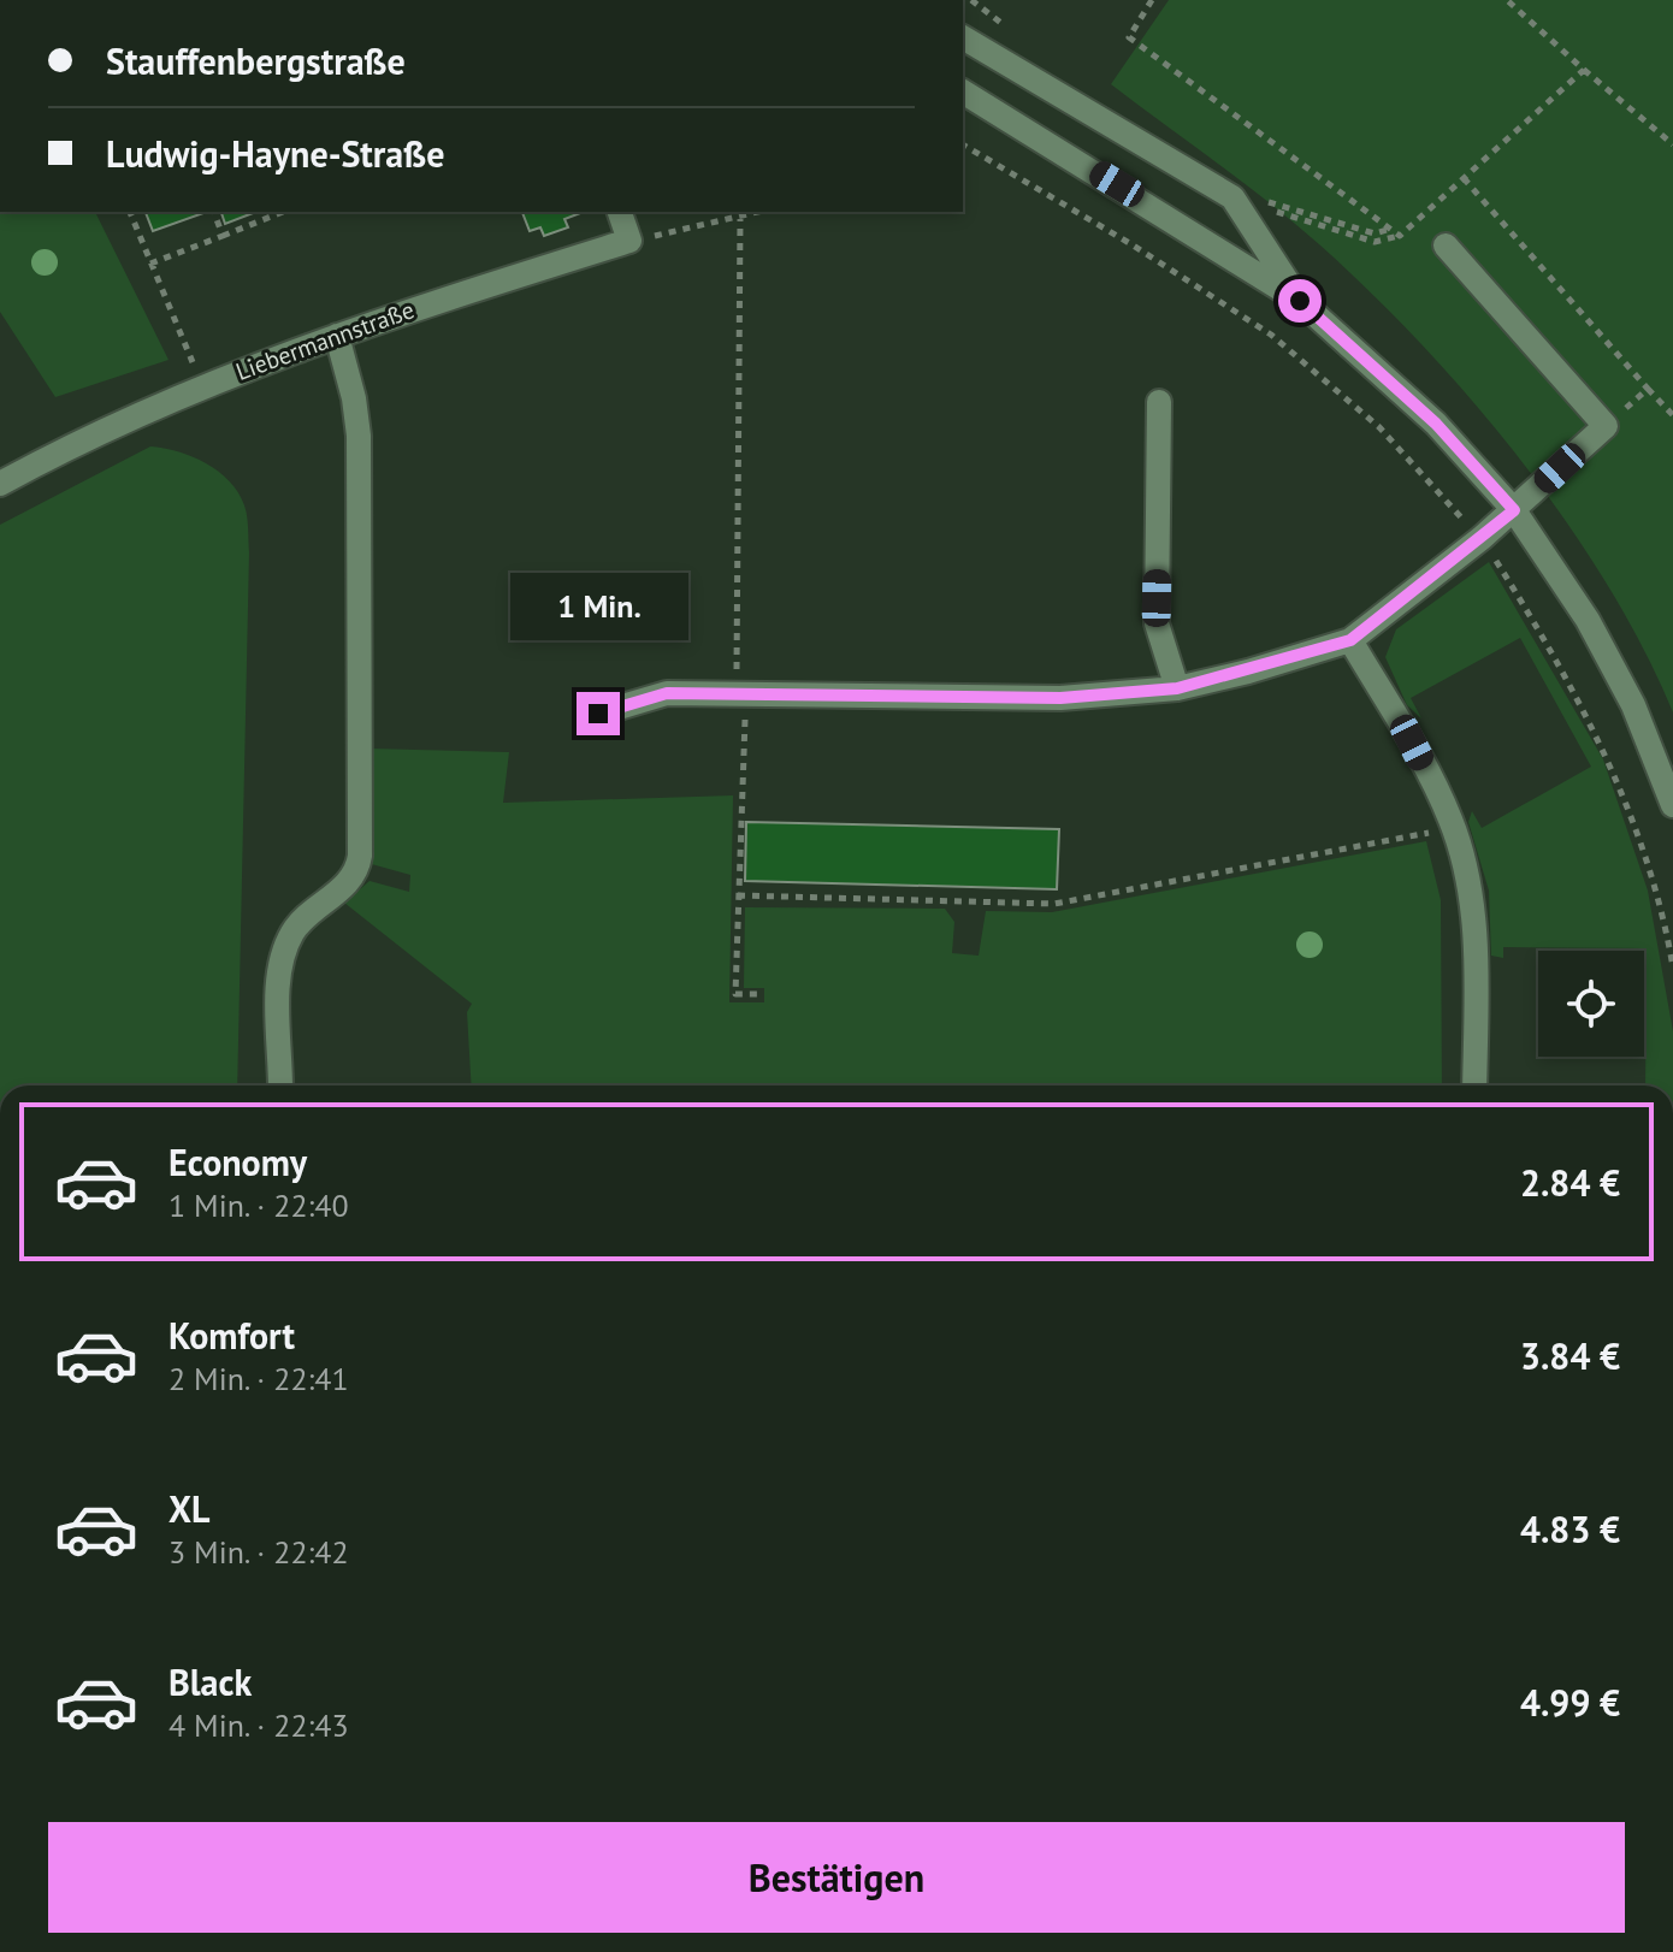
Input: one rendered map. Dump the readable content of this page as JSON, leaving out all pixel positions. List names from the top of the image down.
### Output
{
  "streets": {
    "street": ["Liebermannstraße"]
  },
  "page": {
    "banner": ["Stauffenbergstraße", "Ludwig-Hayne-Straße"],
    "bubble": "1 Min.",
    "list": [
      {
        "name": "Economy",
        "note": "1 Min. · 22:40",
        "value": "2.84 €"
      },
      {
        "name": "Komfort",
        "note": "2 Min. · 22:41",
        "value": "3.84 €"
      },
      {
        "name": "XL",
        "note": "3 Min. · 22:42",
        "value": "4.83 €"
      },
      {
        "name": "Black",
        "note": "4 Min. · 22:43",
        "value": "4.99 €"
      }
    ],
    "buttons": "Bestätigen"
  }
}
